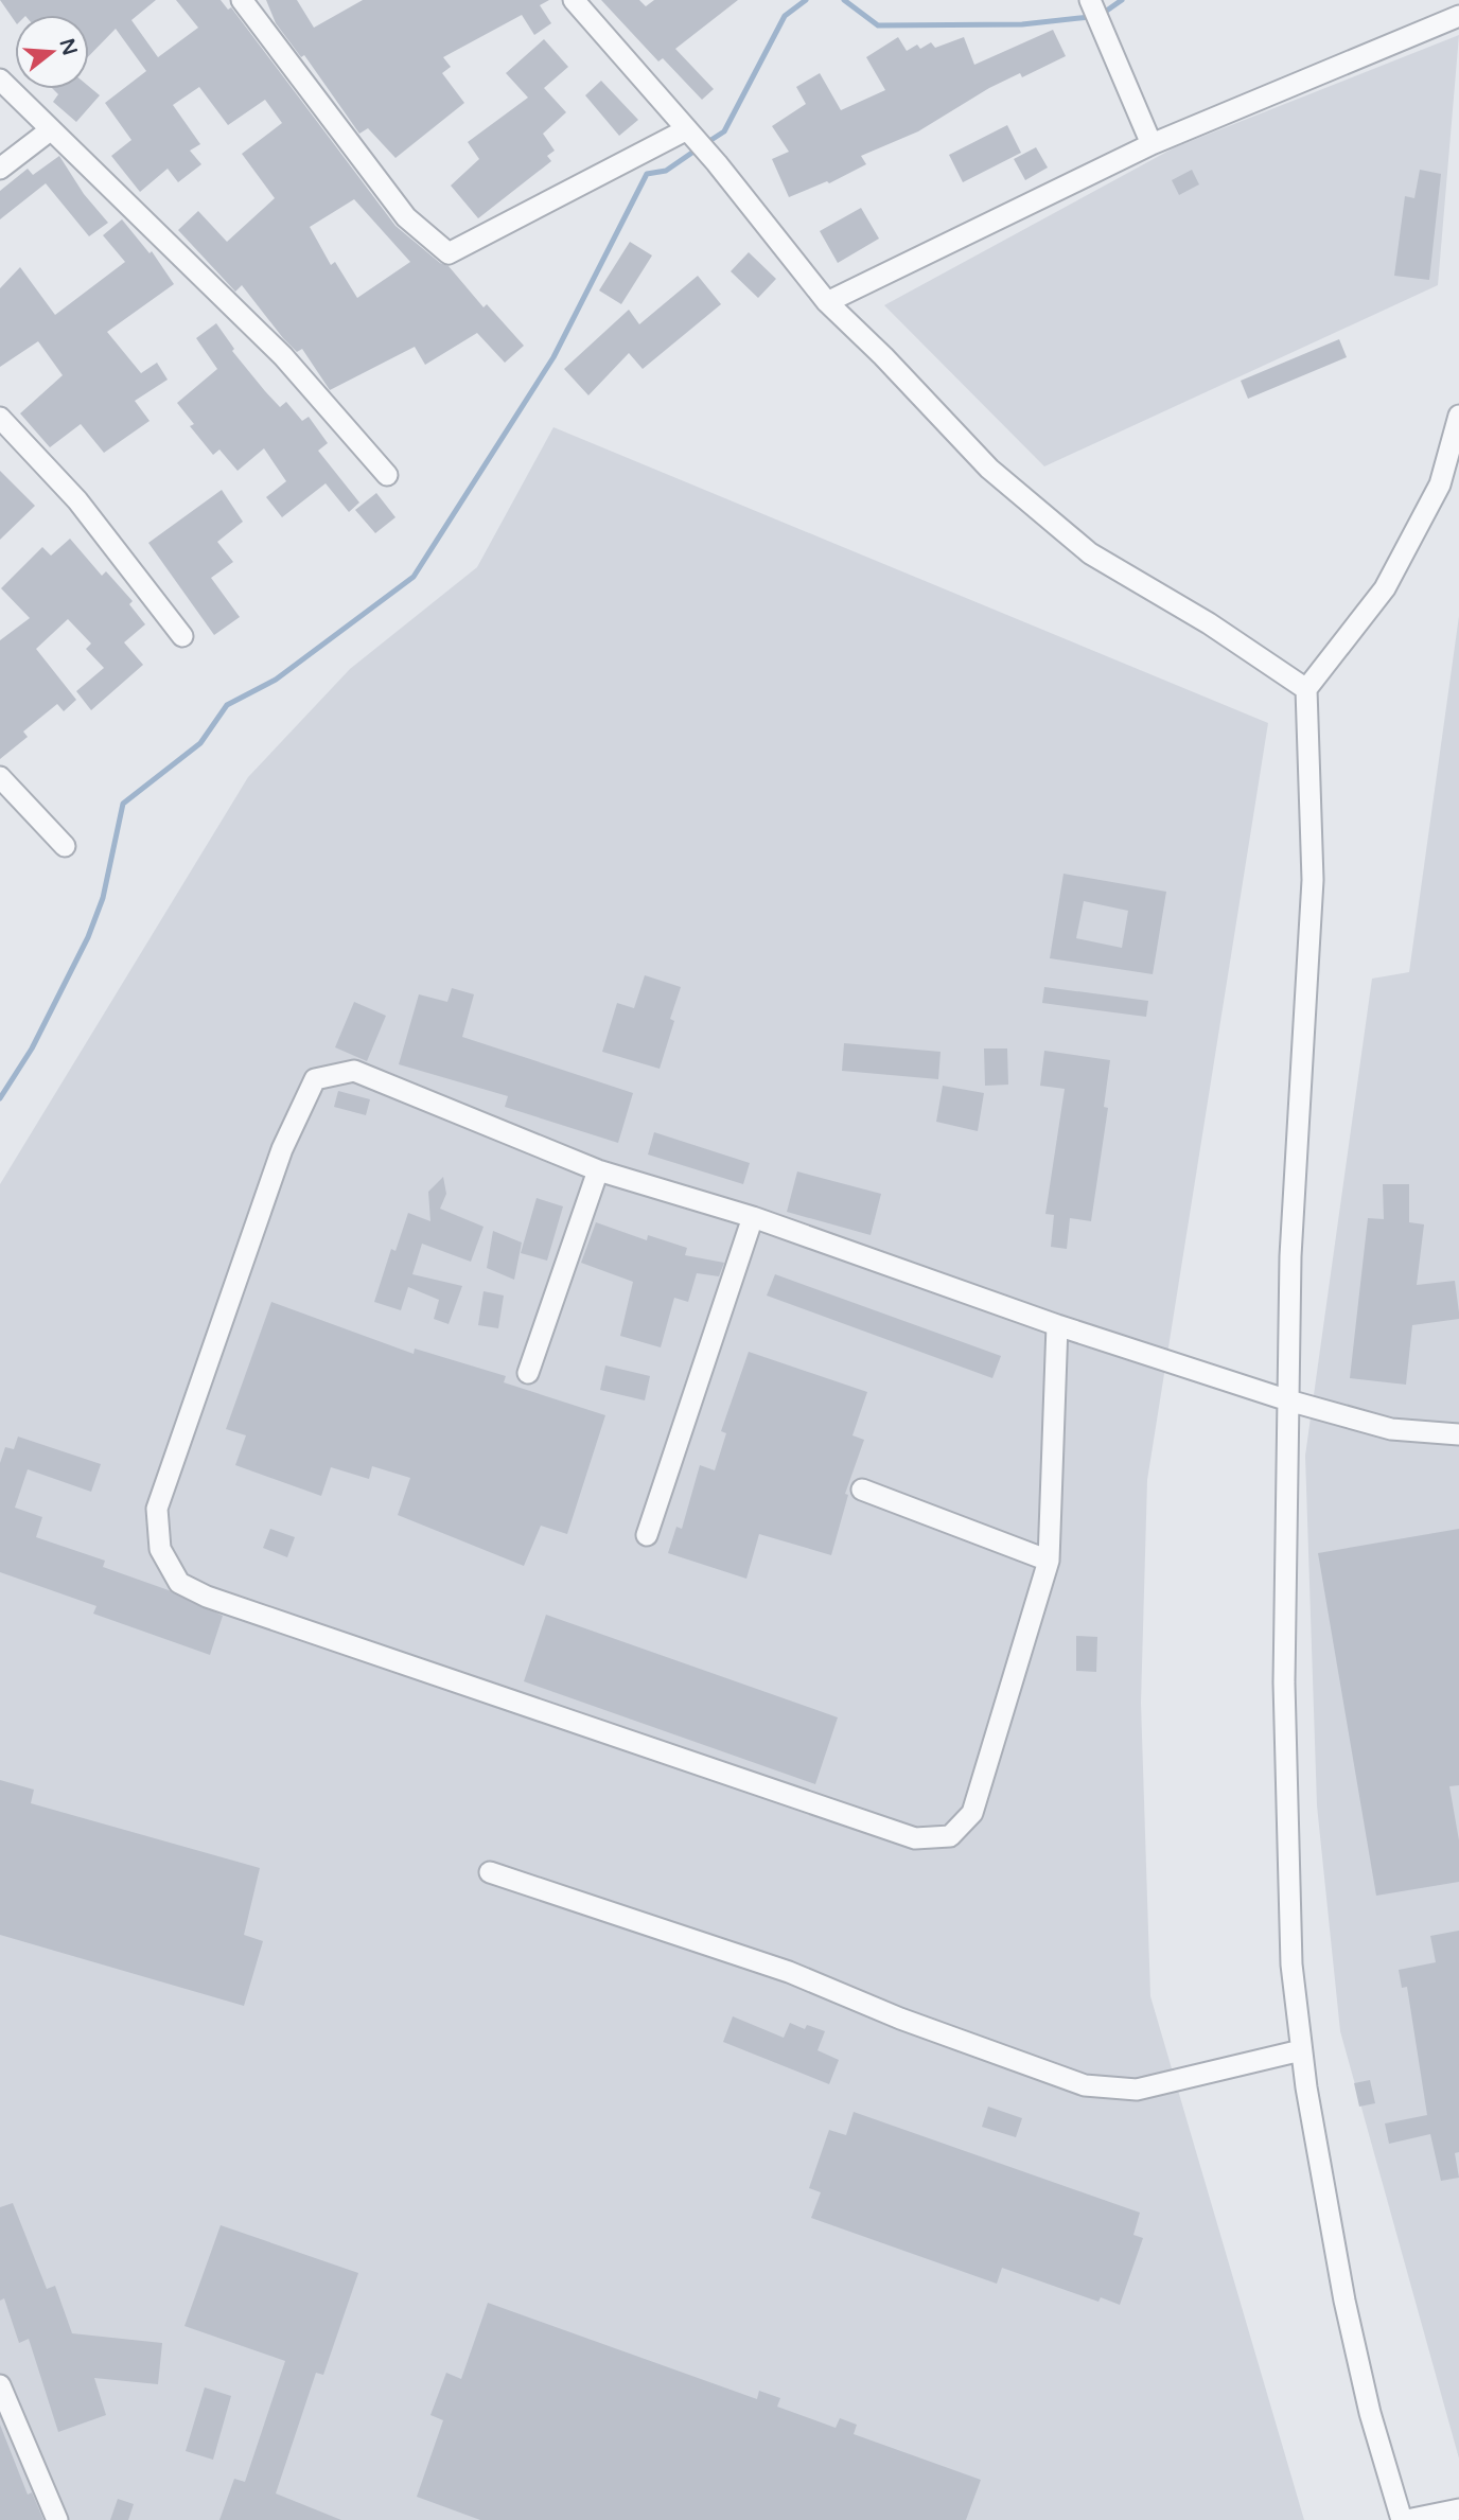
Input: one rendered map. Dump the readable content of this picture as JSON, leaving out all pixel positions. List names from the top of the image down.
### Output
{
  "north": "right"
}
